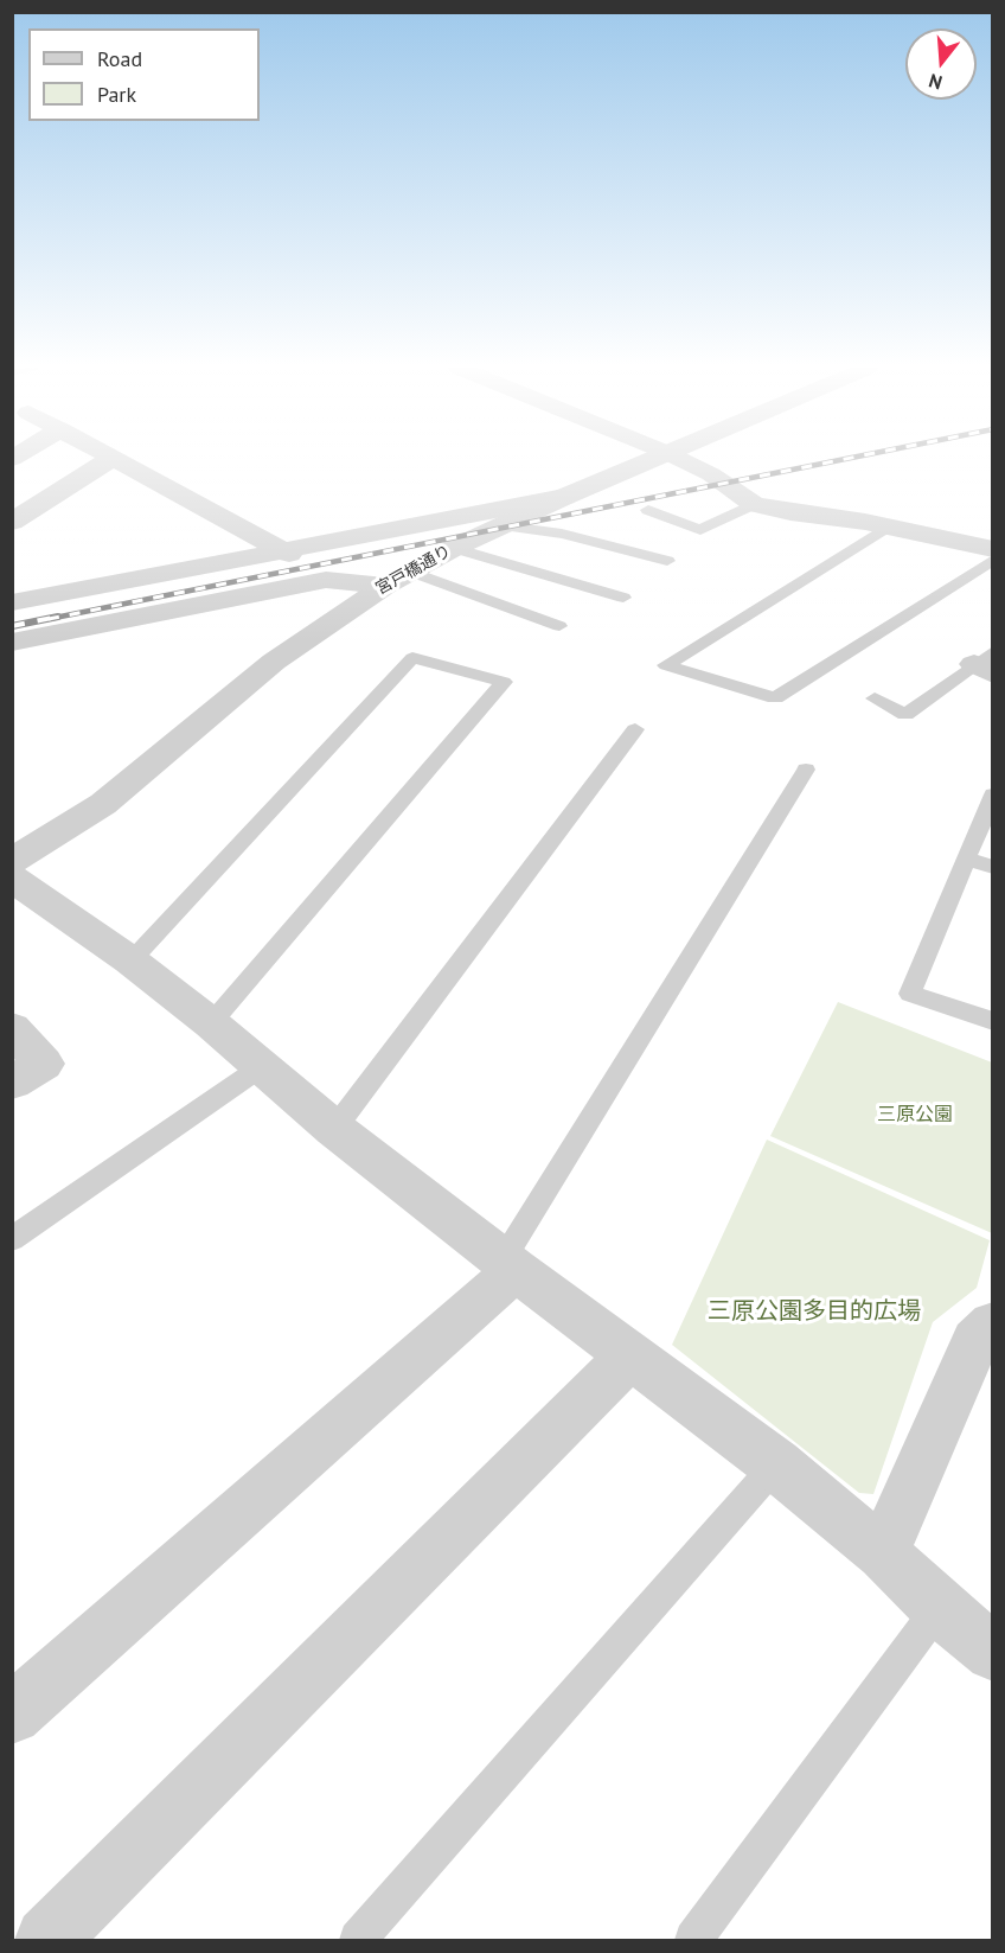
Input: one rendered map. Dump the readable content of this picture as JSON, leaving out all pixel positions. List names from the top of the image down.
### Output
{
  "streets": {
    "street": ["宮戸橋通り"]
  },
  "parks": ["三原公園", "三原公園多目的広場"],
  "legend": ["Road", "Park"],
  "north": "bottom"
}
